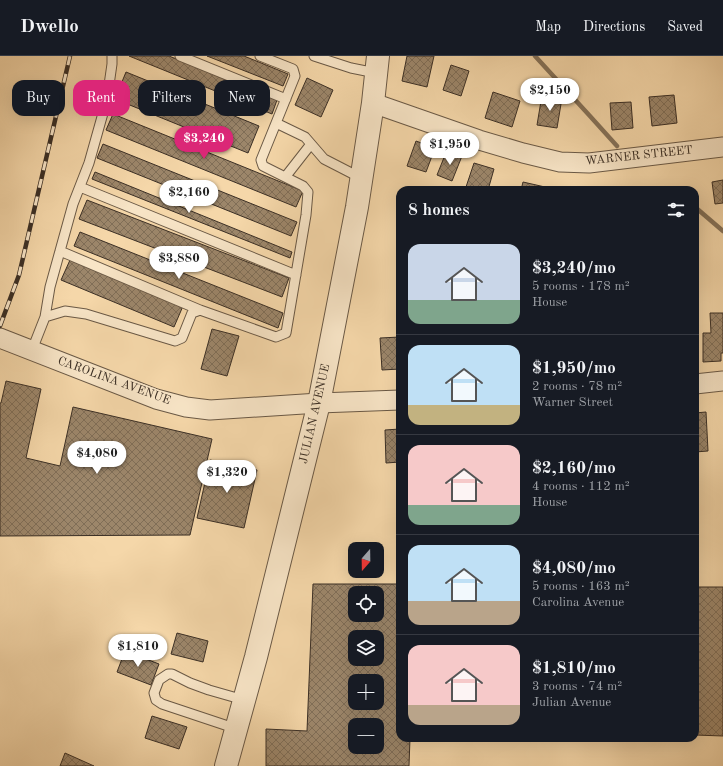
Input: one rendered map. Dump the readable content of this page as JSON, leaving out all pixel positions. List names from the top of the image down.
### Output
{
  "streets": {
    "street": ["WARNER STREET", "CAROLINA AVENUE", "JULIAN AVENUE"]
  },
  "crossings": [
    ["WARNER STREET", "JULIAN AVENUE"],
    ["CAROLINA AVENUE", "JULIAN AVENUE"]
  ],
  "north": "bottom",
  "page": {
    "header": "Dwello",
    "nav": ["Map", "Directions", "Saved"],
    "price": [
      "$2,150",
      "$3,240",
      "$1,950",
      "$2,160",
      "$3,880",
      "$4,080",
      "$1,320",
      "$1,810"
    ],
    "chip": [
      "Buy",
      "Rent",
      "Filters",
      "New"
    ],
    "heading": "8 homes",
    "list": [
      {
        "name": "$3,240/mo",
        "note": "5 rooms · 178 m² · House"
      },
      {
        "name": "$1,950/mo",
        "note": "2 rooms · 78 m² · Warner Street"
      },
      {
        "name": "$2,160/mo",
        "note": "4 rooms · 112 m² · House"
      },
      {
        "name": "$4,080/mo",
        "note": "5 rooms · 163 m² · Carolina Avenue"
      },
      {
        "name": "$1,810/mo",
        "note": "3 rooms · 74 m² · Julian Avenue"
      }
    ],
    "map_buttons": ["+", "−"]
  }
}
